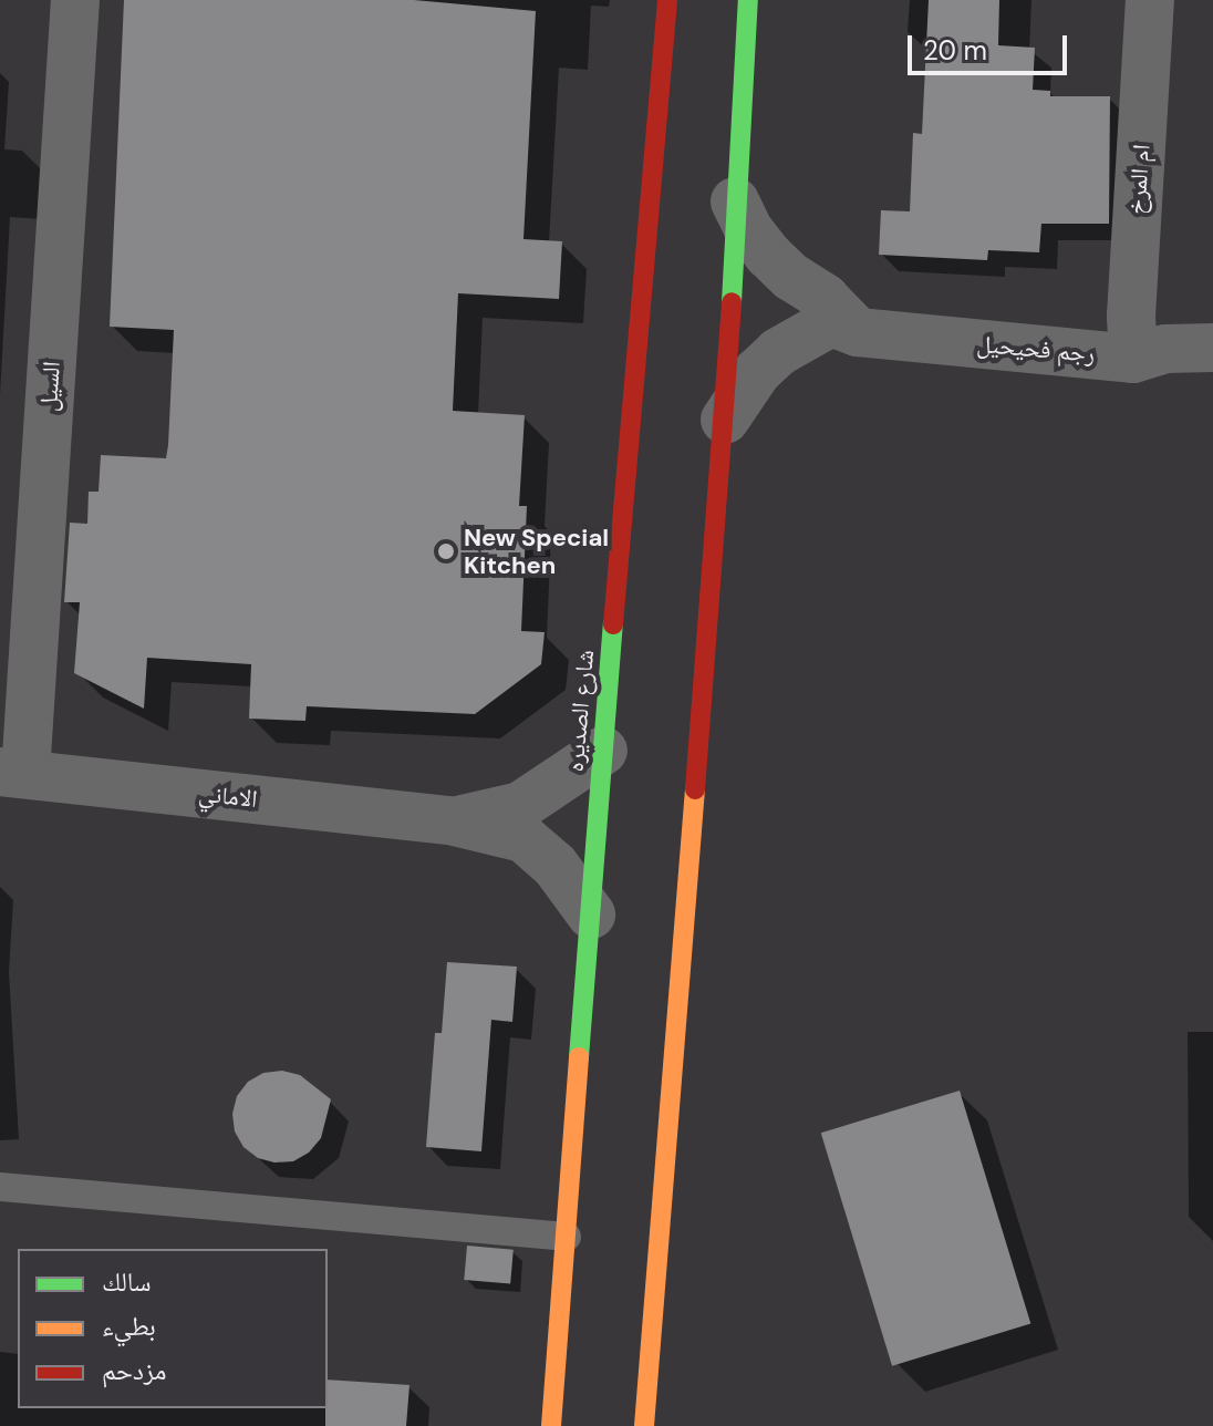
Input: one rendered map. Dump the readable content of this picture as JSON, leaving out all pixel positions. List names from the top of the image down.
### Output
{
  "streets": {
    "main road": ["شارع الصديره"],
    "street": [
      "ام المرخ",
      "رجم فحيحيل",
      "السيل",
      "الاماني"
    ]
  },
  "crossings": [
    ["ام المرخ", "رجم فحيحيل"],
    ["السيل", "الاماني"],
    ["شارع الصديره", "الاماني"]
  ],
  "places": ["New Special Kitchen"],
  "legend": ["سالك", "بطيء", "مزدحم"],
  "scale_bar": "20 m"
}
